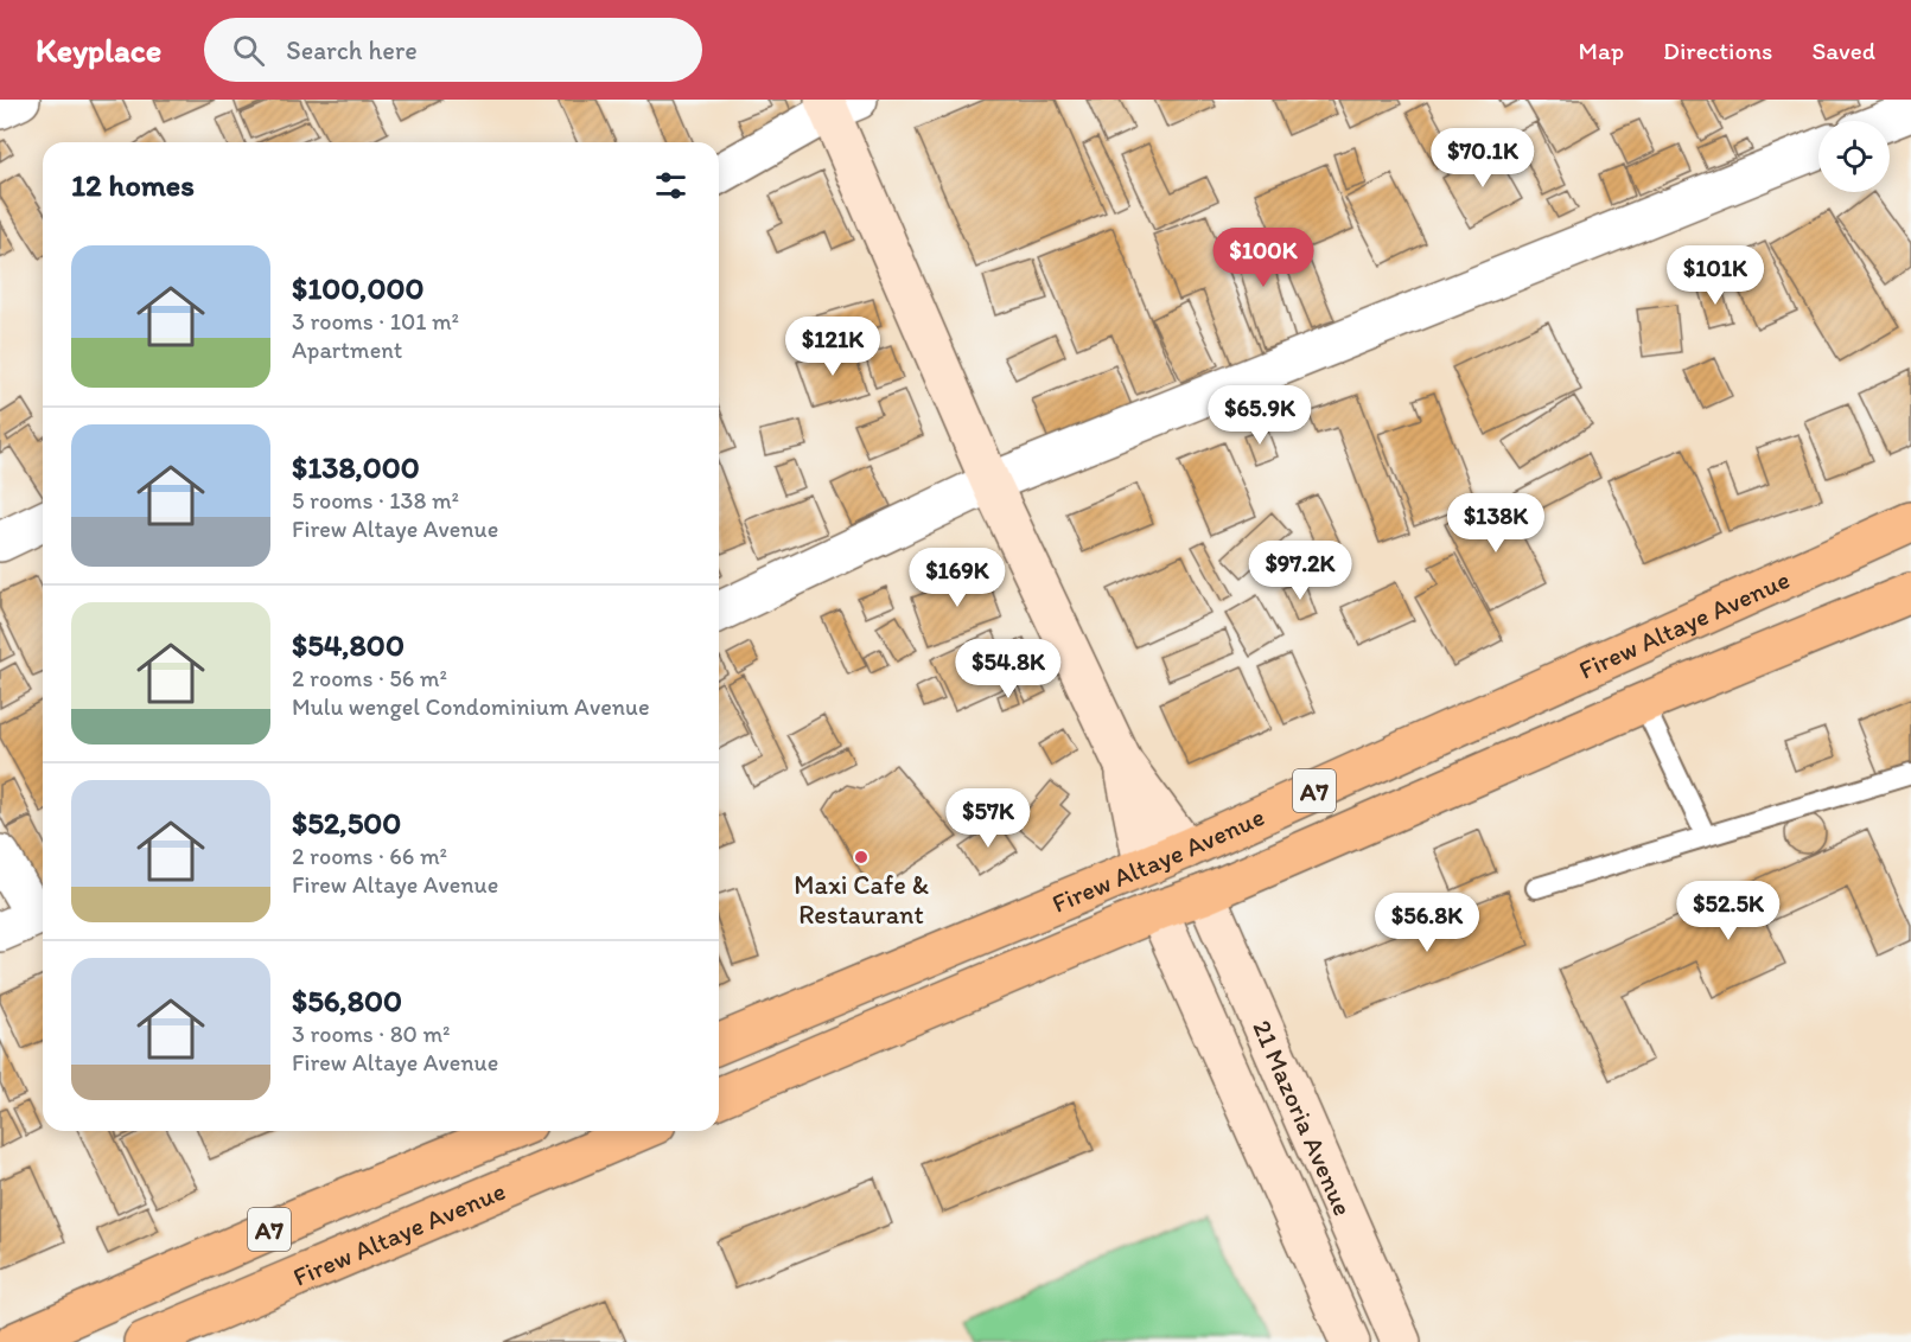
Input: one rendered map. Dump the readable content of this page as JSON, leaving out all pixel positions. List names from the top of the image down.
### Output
{
  "streets": {
    "highway": ["Firew Altaye Avenue", "A7"],
    "main road": ["21 Mazoria Avenue"]
  },
  "crossings": [
    ["Firew Altaye Avenue", "21 Mazoria Avenue"]
  ],
  "places": ["Maxi Cafe & Restaurant"],
  "page": {
    "header": "Keyplace",
    "search": "Search here",
    "nav": ["Map", "Directions", "Saved"],
    "price": [
      "$70.1K",
      "$100K",
      "$101K",
      "$121K",
      "$65.9K",
      "$138K",
      "$97.2K",
      "$169K",
      "$54.8K",
      "$57K",
      "$52.5K",
      "$56.8K"
    ],
    "heading": "12 homes",
    "list": [
      {
        "name": "$100,000",
        "note": "3 rooms · 101 m² · Apartment"
      },
      {
        "name": "$138,000",
        "note": "5 rooms · 138 m² · Firew Altaye Avenue"
      },
      {
        "name": "$54,800",
        "note": "2 rooms · 56 m² · Mulu wengel Condominium Avenue"
      },
      {
        "name": "$52,500",
        "note": "2 rooms · 66 m² · Firew Altaye Avenue"
      },
      {
        "name": "$56,800",
        "note": "3 rooms · 80 m² · Firew Altaye Avenue"
      }
    ]
  }
}
